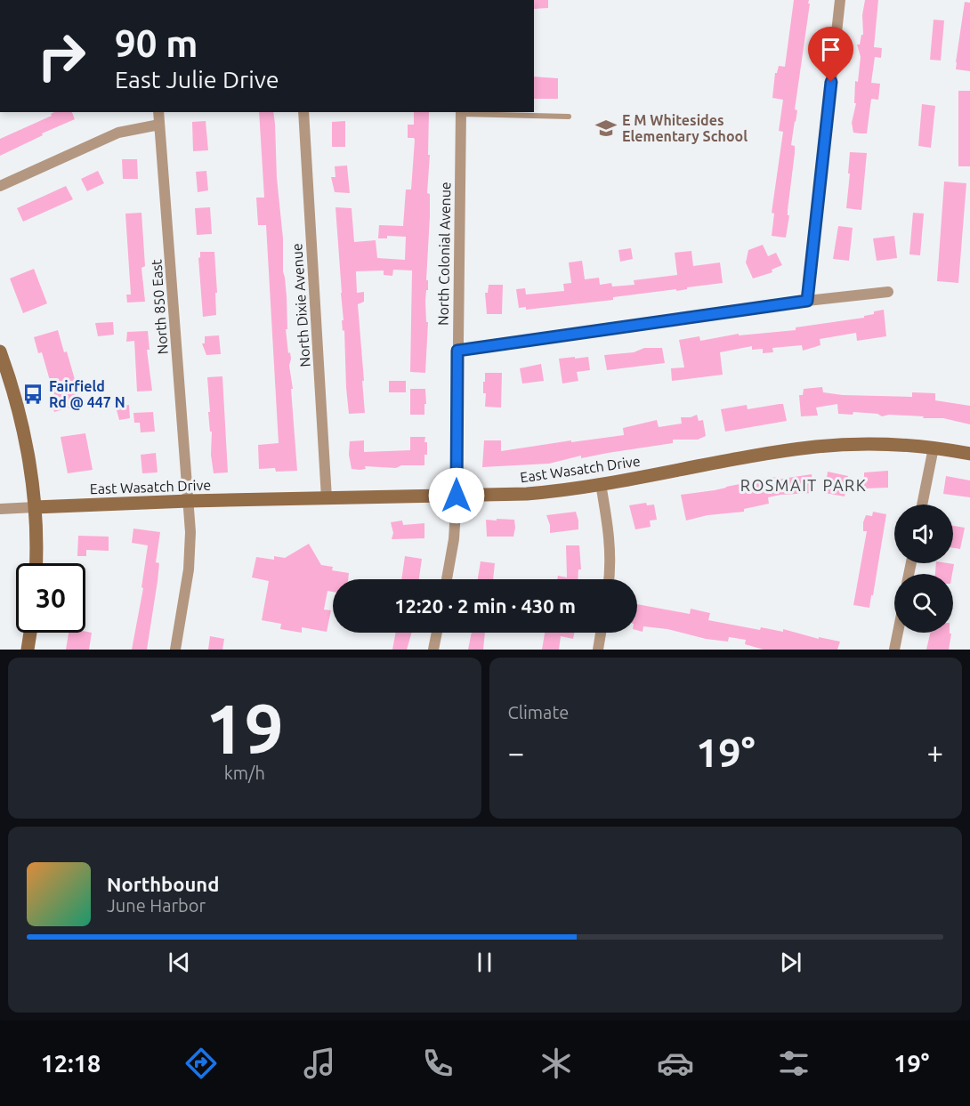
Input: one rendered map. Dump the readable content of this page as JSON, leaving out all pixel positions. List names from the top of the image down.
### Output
{
  "streets": {
    "street": [
      "North Colonial Avenue",
      "North Dixie Avenue",
      "North 850 East",
      "East Wasatch Drive"
    ]
  },
  "crossings": [
    ["North Colonial Avenue", "East Wasatch Drive"],
    ["North Dixie Avenue", "East Wasatch Drive"],
    ["North 850 East", "East Wasatch Drive"]
  ],
  "districts": ["ROSMAIT PARK"],
  "places": {
    "school or university": ["E M Whitesides Elementary School"],
    "bus stop": ["Fairfield Rd @ 447 N"]
  },
  "page": {
    "turn": ["90 m", "East Julie Drive"],
    "limit": "30",
    "trip": "12:20 · 2 min · 430 m",
    "tile": [
      ["19", "km/h"],
      "Climate"
    ],
    "heat": ["−", "19°", "+"],
    "song": ["Northbound", "June Harbor"],
    "tabs": ["12:18", "19°"]
  }
}
